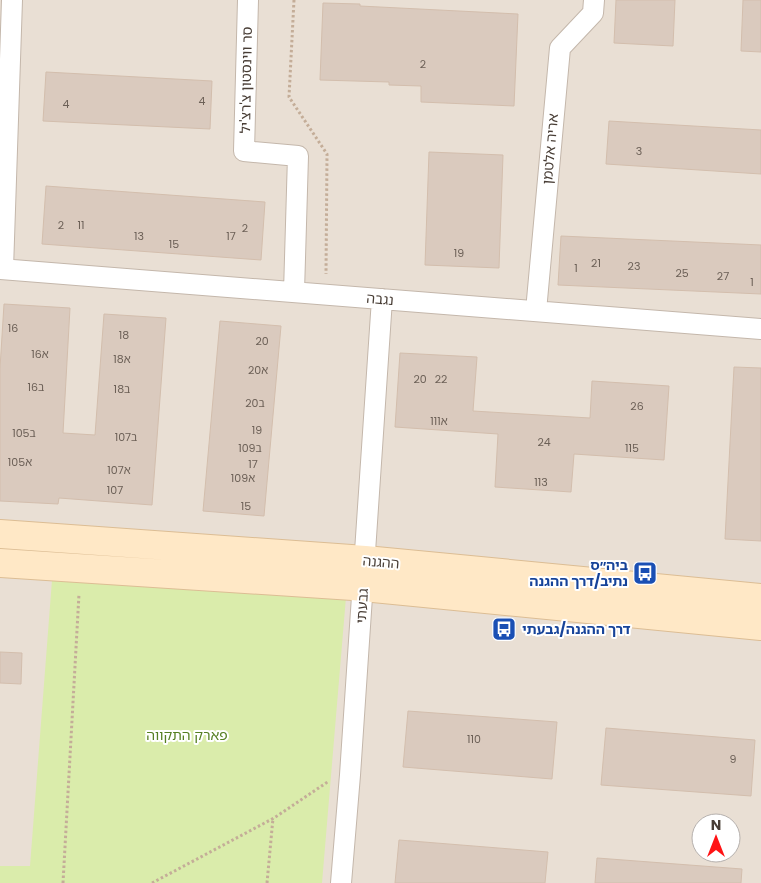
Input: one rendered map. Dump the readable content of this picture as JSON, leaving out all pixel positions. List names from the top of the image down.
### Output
{
  "streets": {
    "street": [
      "סר ווינסטון צ'רצ'יל",
      "אריה אלטמן",
      "נגבה",
      "ההגנה",
      "גבעתי"
    ]
  },
  "crossings": [
    ["סר ווינסטון צ'רצ'יל", "נגבה"],
    ["אריה אלטמן", "נגבה"],
    ["נגבה", "גבעתי"],
    ["ההגנה", "גבעתי"]
  ],
  "parks": ["פארק התקווה"],
  "places": {
    "bus stop": ["ביה״ס נתיב/דרך ההגנה", "דרך ההגנה/גבעתי"]
  },
  "house_numbers": [
    "2",
    "4",
    "4",
    "3",
    "2",
    "11",
    "2",
    "13",
    "17",
    "15",
    "19",
    "21",
    "23",
    "1",
    "25",
    "27",
    "1",
    "16",
    "18",
    "20",
    "16א",
    "18א",
    "20א",
    "20",
    "22",
    "16ב",
    "18ב",
    "20ב",
    "26",
    "111א",
    "19",
    "105ב",
    "107ב",
    "24",
    "109ב",
    "115",
    "105א",
    "17",
    "107א",
    "109א",
    "113",
    "107",
    "15",
    "110",
    "9"
  ],
  "north": "top"
}
